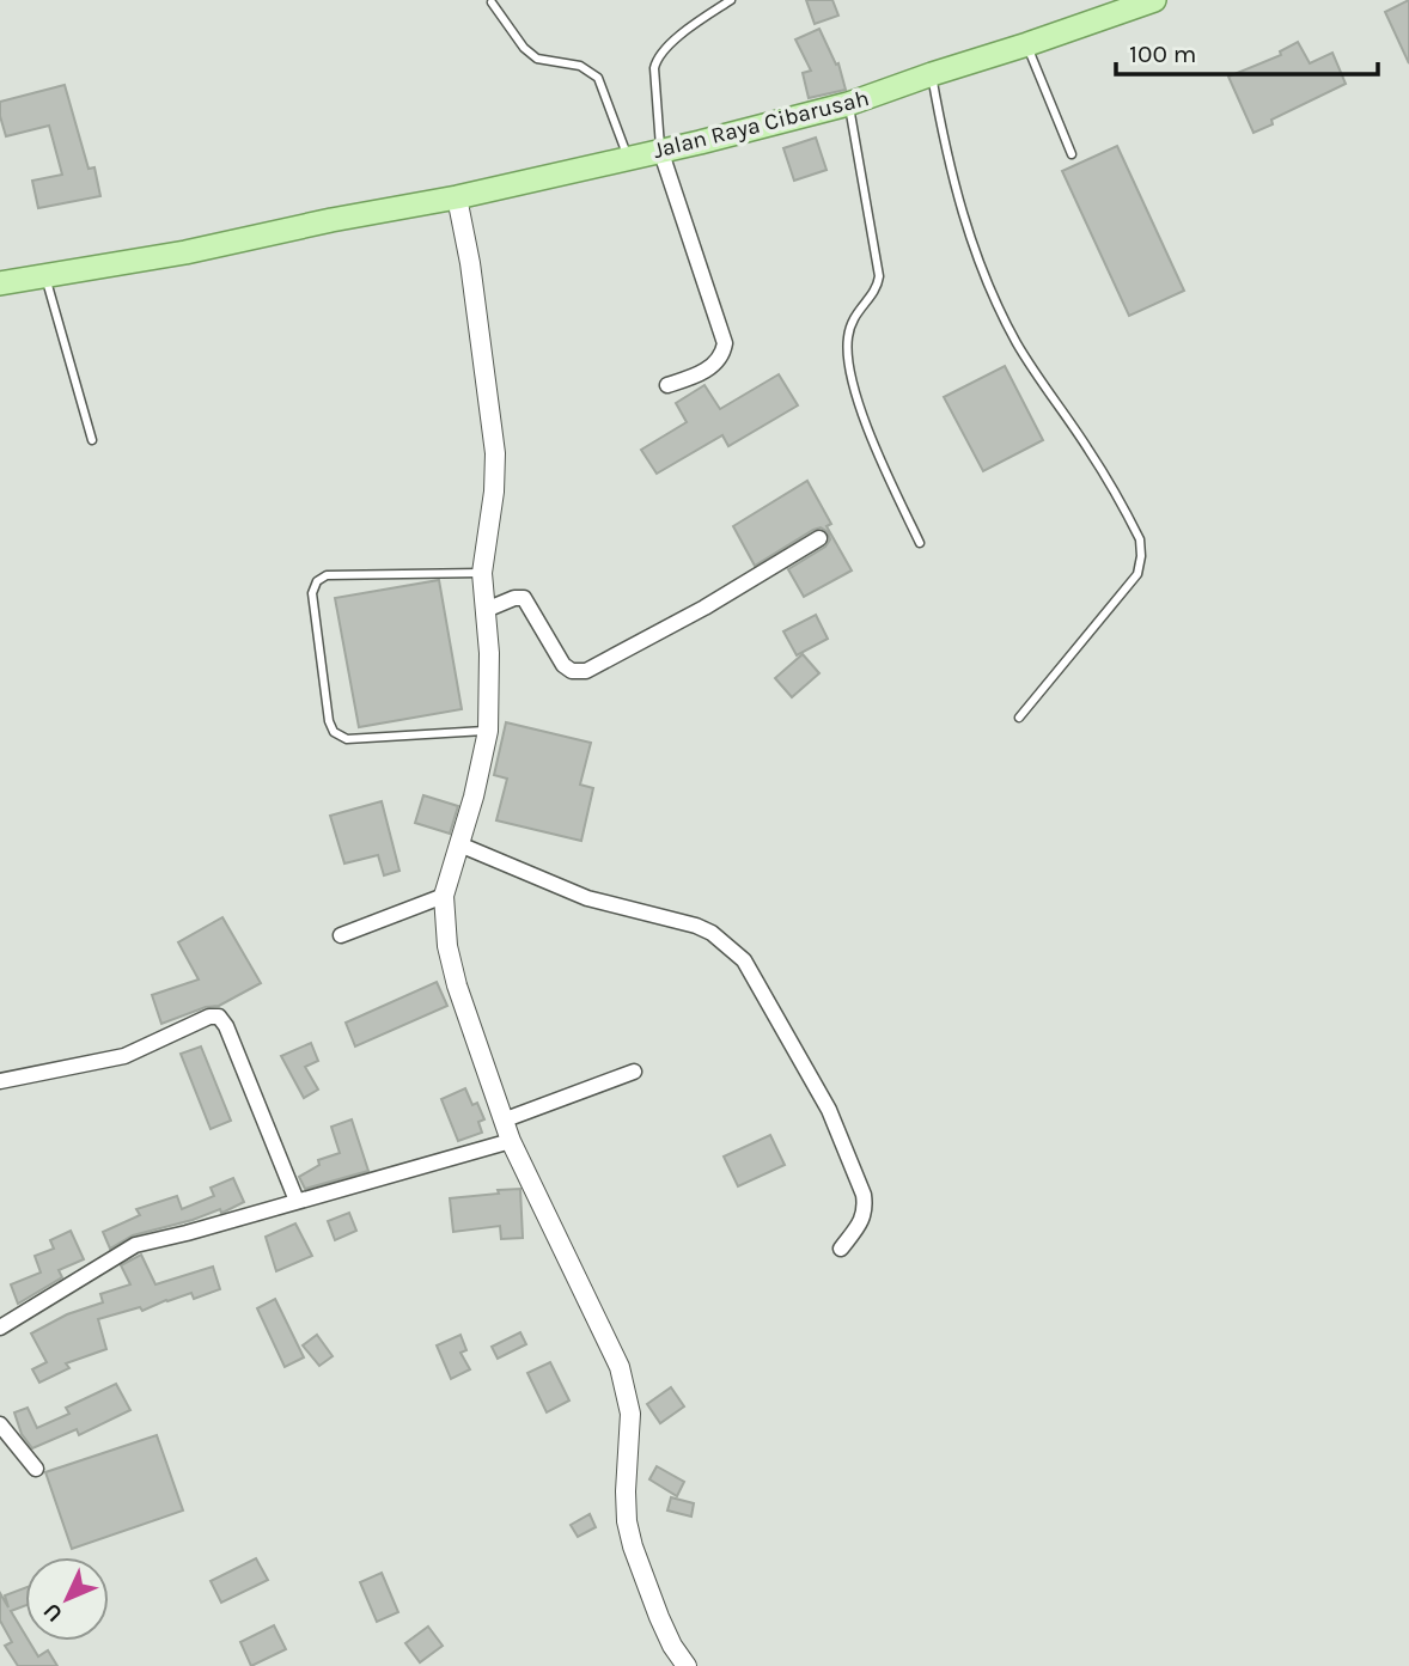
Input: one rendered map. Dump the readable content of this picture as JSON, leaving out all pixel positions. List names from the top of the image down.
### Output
{
  "streets": {
    "main road": ["Jalan Raya Cibarusah"]
  },
  "scale_bar": "100 m",
  "north": "bottom left"
}
